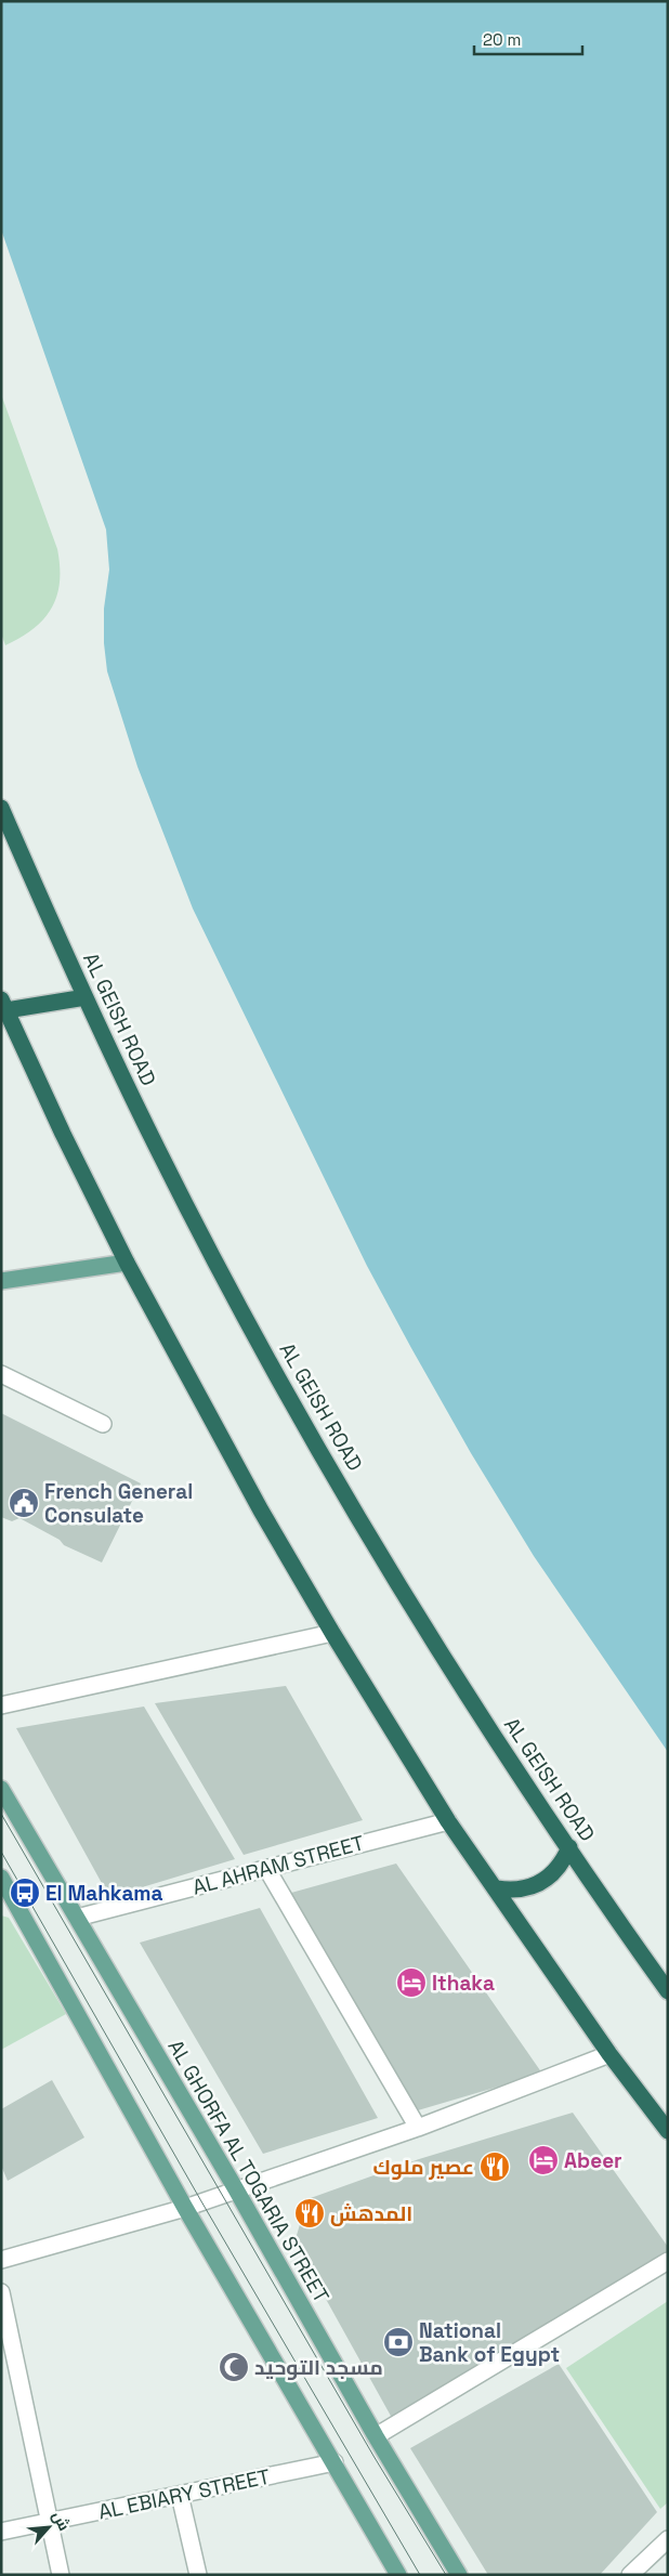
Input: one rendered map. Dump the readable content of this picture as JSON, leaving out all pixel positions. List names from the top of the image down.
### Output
{
  "streets": {
    "highway": ["AL GEISH ROAD"],
    "main road": ["AL GHORFA AL TOGARIA STREET"],
    "street": ["AL AHRAM STREET", "AL EBIARY STREET"]
  },
  "crossings": [
    ["AL AHRAM STREET", "AL GHORFA AL TOGARIA STREET"]
  ],
  "places": {
    "public building": ["French General Consulate"],
    "bus stop": ["El Mahkama"],
    "hotel": ["Ithaka", "Abeer"],
    "restaurant": ["عصير ملوك", "المدهش"],
    "bank": ["National Bank of Egypt"],
    "mosque": ["مسجد التوحيد"]
  },
  "scale_bar": "20 m",
  "north": "top right"
}
